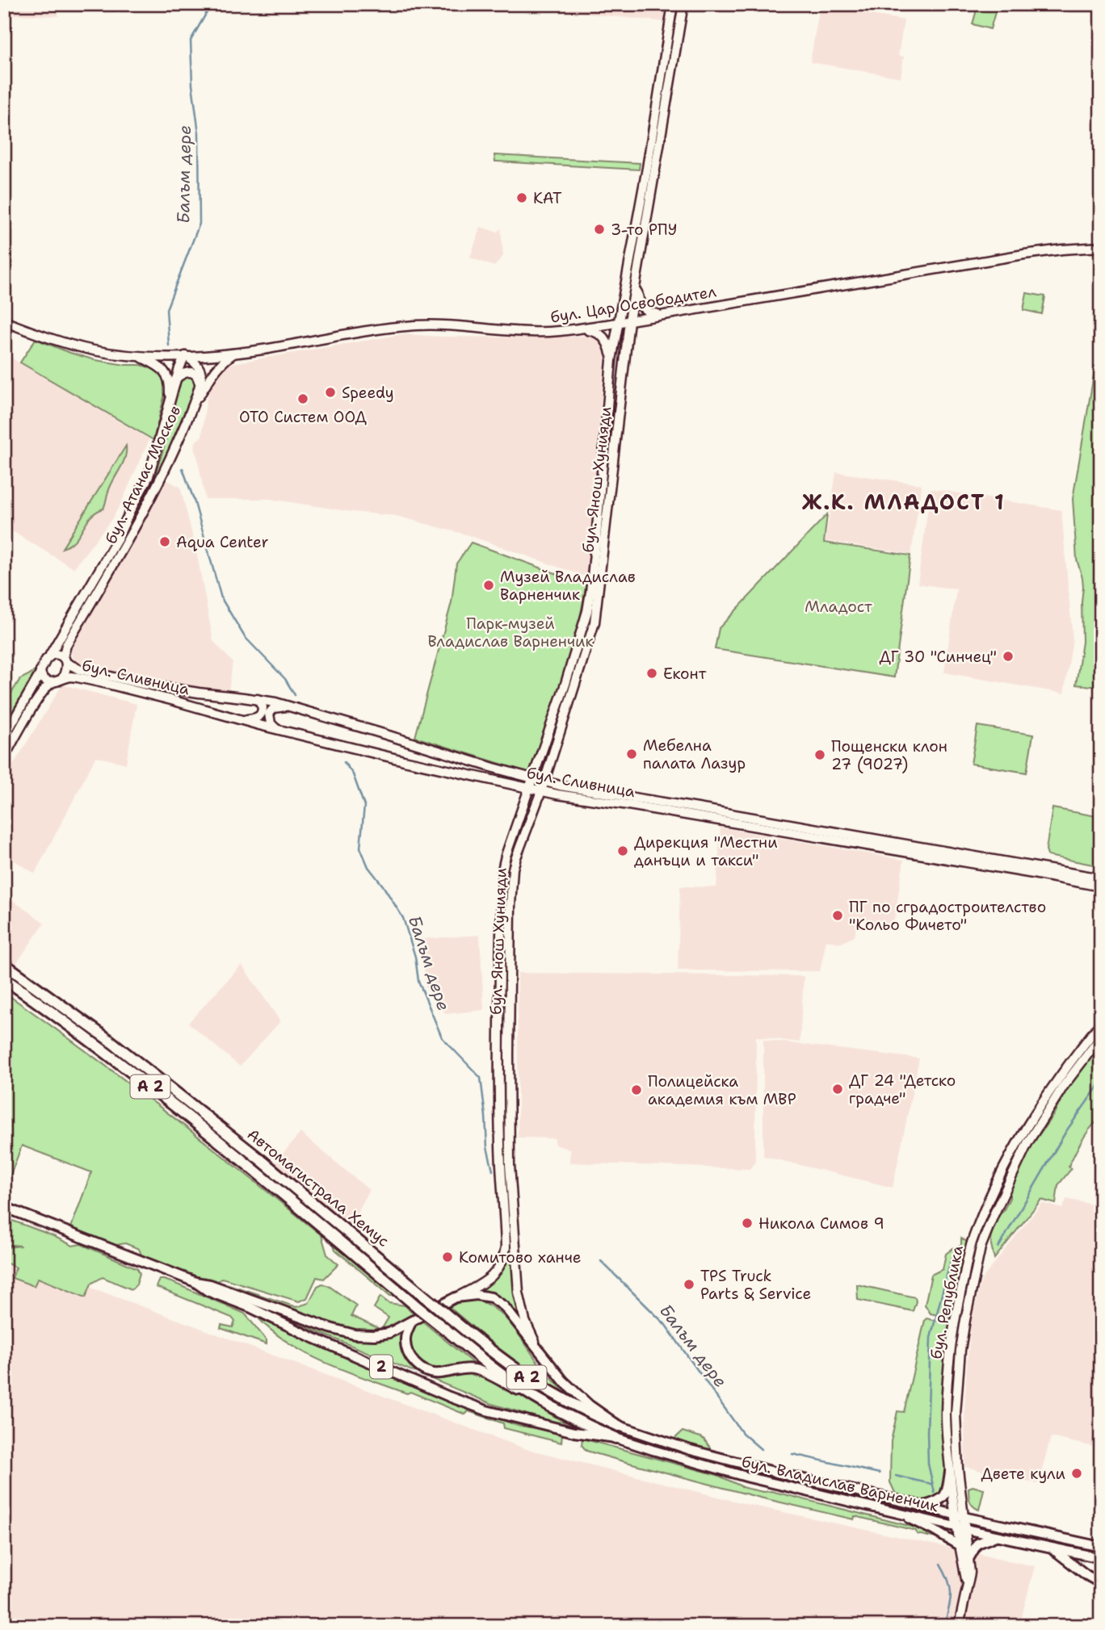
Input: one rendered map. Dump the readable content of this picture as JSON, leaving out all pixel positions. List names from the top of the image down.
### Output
{
  "streets": {
    "highway": ["A 2", "Автомагистрала Хемус"],
    "main road": [
      "бул. Цар Освободител",
      "бул. Атанас Москов",
      "бул. Янош Хунияди",
      "бул. Сливница",
      "бул. Република",
      "2",
      "бул. Владислав Варненчик"
    ]
  },
  "crossings": [
    ["бул. Цар Освободител", "бул. Атанас Москов"],
    ["бул. Цар Освободител", "бул. Янош Хунияди"],
    ["бул. Атанас Москов", "бул. Сливница"],
    ["бул. Янош Хунияди", "бул. Сливница"],
    ["бул. Янош Хунияди", "2"],
    ["Автомагистрала Хемус", "2"],
    ["Автомагистрала Хемус", "бул. Владислав Варненчик"],
    ["бул. Република", "бул. Владислав Варненчик"],
    ["2", "бул. Владислав Варненчик"]
  ],
  "districts": ["Ж.К. МЛАДОСТ 1"],
  "water": ["Балъм дере"],
  "parks": ["Младост", "Парк-музей Владислав Варненчик"],
  "places": [
    "КАТ",
    "3-то РПУ",
    "Speedy",
    "ОТО Систем ООД",
    "Aqua Center",
    "Музей Владислав Варненчик",
    "ДГ 30 \"Синчец\"",
    "Еконт",
    "Мебелна палата Лазур",
    "Пощенски клон 27 (9027)",
    "Дирекция \"Местни данъци и такси\"",
    "ПГ по сградостроителство \"Кольо Фичето\"",
    "ДГ 24 \"Детско градче\"",
    "Полицейска академия към МВР",
    "Никола Симов 9",
    "Комитово ханче",
    "TPS Truck Parts & Service",
    "Двете кули"
  ]
}
